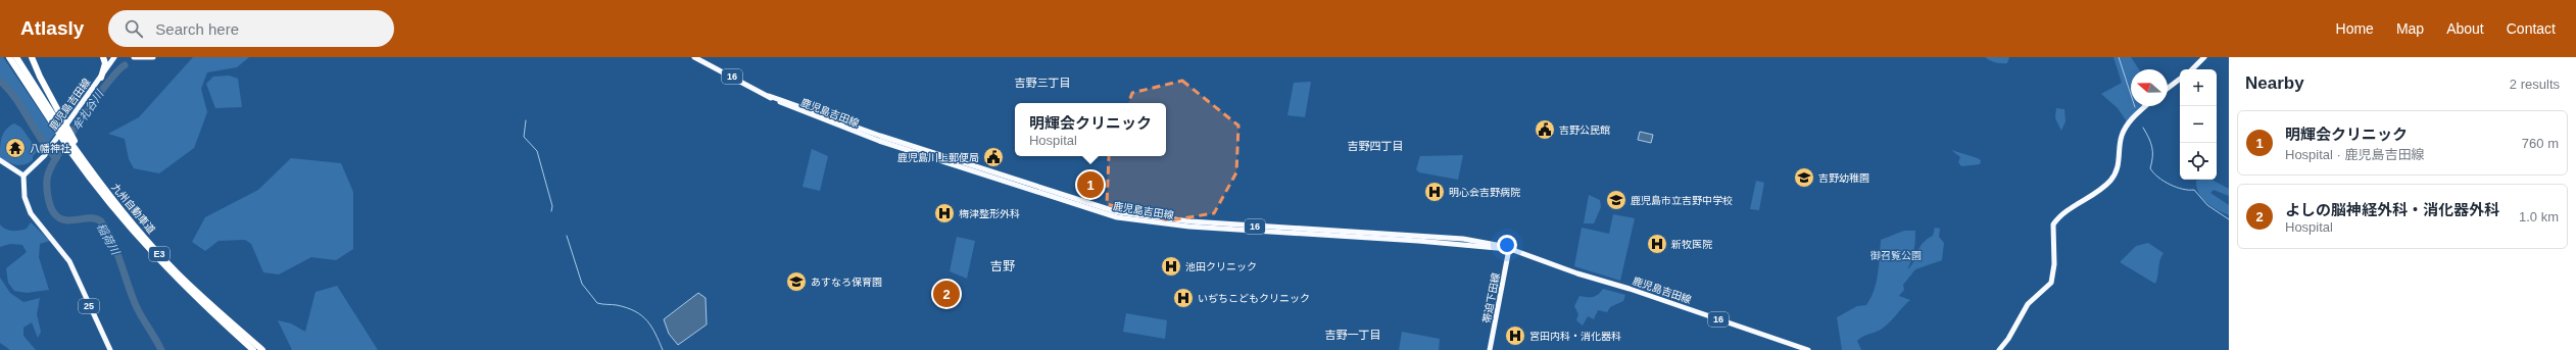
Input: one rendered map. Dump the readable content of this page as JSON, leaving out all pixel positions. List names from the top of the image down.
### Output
{
  "streets": {
    "highway": ["九州自動車道", "E3"],
    "main road": [
      "16",
      "鹿児島吉田線",
      "帯迫下田線",
      "25"
    ]
  },
  "crossings": [
    ["鹿児島吉田線", "帯迫下田線"],
    ["鹿児島吉田線", "25"]
  ],
  "districts": [
    "吉野三丁目",
    "吉野四丁目",
    "吉野",
    "吉野一丁目"
  ],
  "water": ["牟礼谷川", "稲荷川"],
  "parks": ["御召覧公園"],
  "places": {
    "public building": ["吉野公民館", "鹿児島川上郵便局"],
    "temple": ["八幡神社"],
    "school or university": ["吉野幼稚園", "鹿児島市立吉野中学校", "あすなろ保育園"],
    "hospital": [
      "明心会吉野病院",
      "梅津整形外科",
      "新牧医院",
      "池田クリニック",
      "いぢちこどもクリニック",
      "宮田内科・消化器科"
    ]
  },
  "north": "left",
  "page": {
    "header": "Atlasly",
    "search": "Search here",
    "nav": [
      "Home",
      "Map",
      "About",
      "Contact"
    ],
    "heading": ["Nearby", "2 results"],
    "map_buttons": ["+", "−"],
    "popup": ["明輝会クリニック", "Hospital"],
    "list": [
      {
        "mark": "1",
        "name": "明輝会クリニック",
        "note": "Hospital · 鹿児島吉田線",
        "value": "760 m"
      },
      {
        "mark": "2",
        "name": "よしの脳神経外科・消化器外科",
        "note": "Hospital",
        "value": "1.0 km"
      }
    ],
    "pins": ["1", "2"]
  }
}
